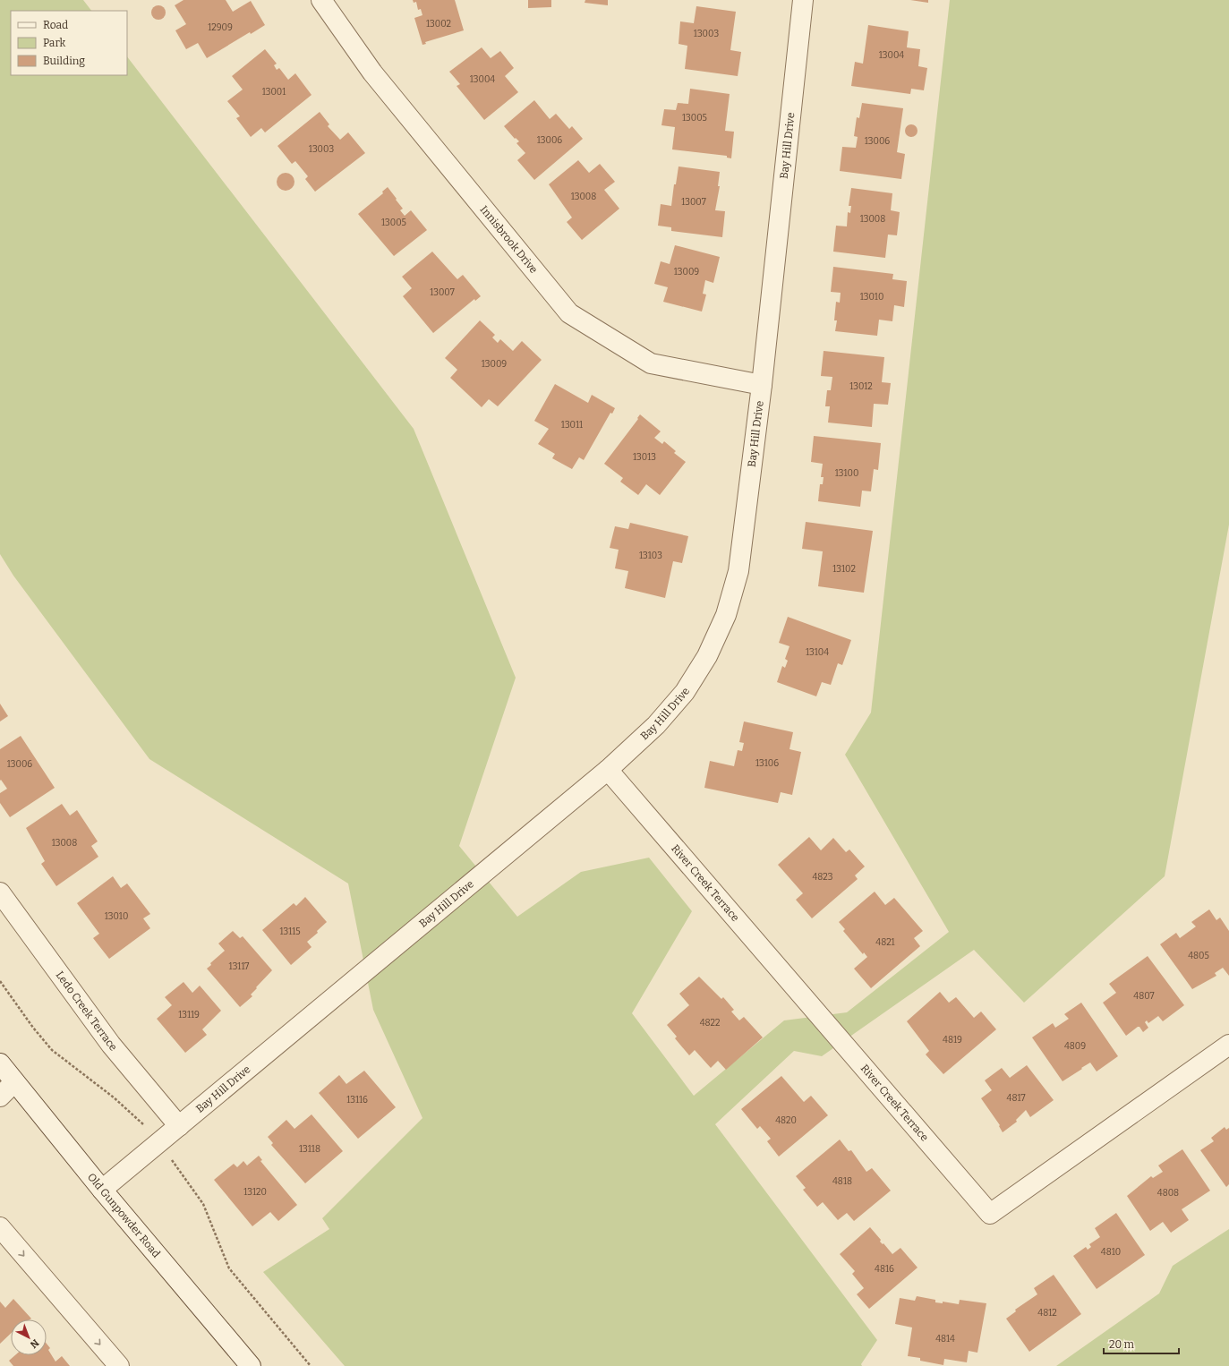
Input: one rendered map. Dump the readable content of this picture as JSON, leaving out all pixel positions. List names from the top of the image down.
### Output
{
  "streets": {
    "street": [
      "Bay Hill Drive",
      "Innisbrook Drive",
      "River Creek Terrace",
      "Ledo Creek Terrace",
      "Old Gunpowder Road"
    ]
  },
  "crossings": [
    ["Bay Hill Drive", "Innisbrook Drive"],
    ["Bay Hill Drive", "River Creek Terrace"],
    ["Bay Hill Drive", "Ledo Creek Terrace"],
    ["Bay Hill Drive", "Old Gunpowder Road"]
  ],
  "house_numbers": [
    "13002",
    "12909",
    "13003",
    "13004",
    "13004",
    "13001",
    "13005",
    "13006",
    "13006",
    "13003",
    "13008",
    "13007",
    "13008",
    "13005",
    "13009",
    "13007",
    "13010",
    "13009",
    "13012",
    "13011",
    "13013",
    "13100",
    "13103",
    "13102",
    "13104",
    "13106",
    "13006",
    "13008",
    "4823",
    "13010",
    "13115",
    "4821",
    "4805",
    "13117",
    "4807",
    "13119",
    "4822",
    "4819",
    "4809",
    "4817",
    "13116",
    "4820",
    "13118",
    "4818",
    "13120",
    "4808",
    "4810",
    "4816",
    "4812",
    "4814"
  ],
  "legend": ["Road", "Park", "Building"],
  "scale_bar": "20 m",
  "north": "bottom right"
}
